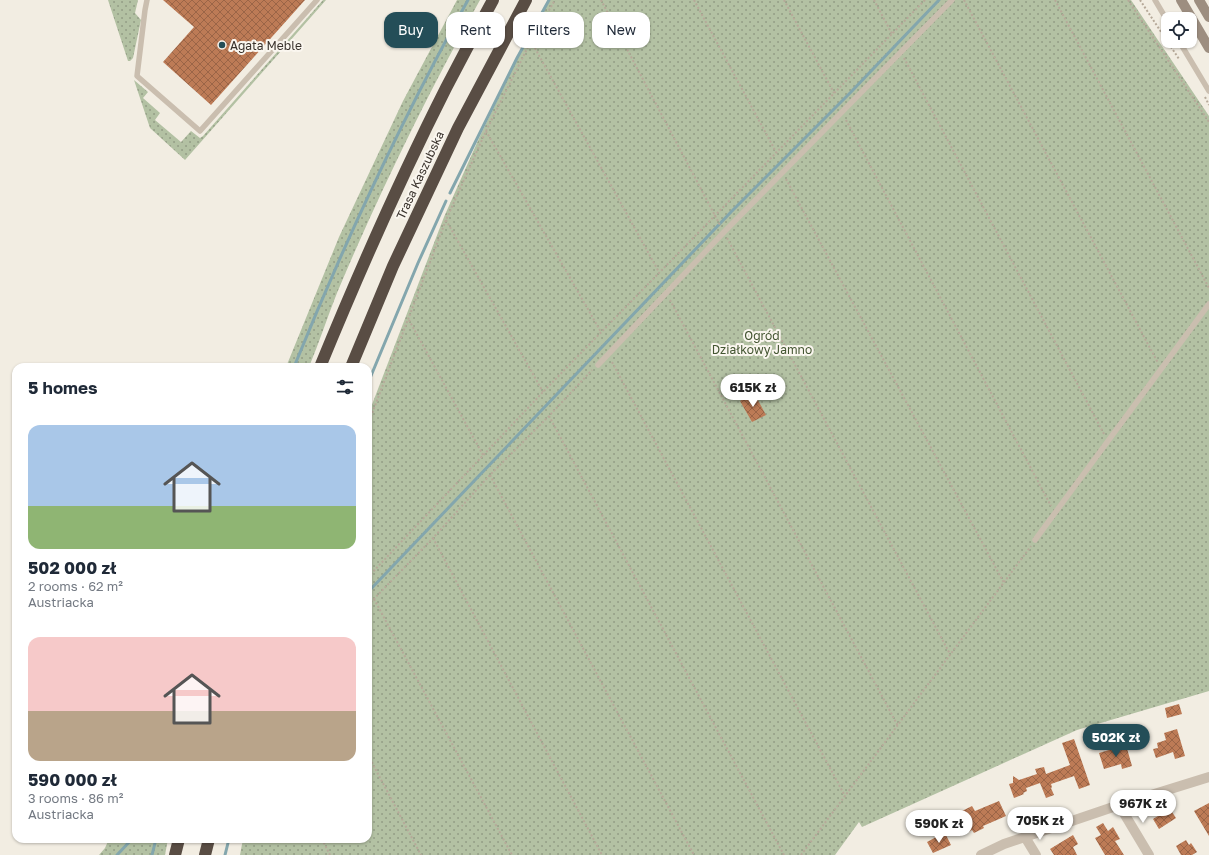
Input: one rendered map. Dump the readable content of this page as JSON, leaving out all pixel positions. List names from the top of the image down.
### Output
{
  "streets": {
    "highway": ["Trasa Kaszubska"]
  },
  "parks": ["Ogród Działkowy Jamno"],
  "places": ["Agata Meble"],
  "page": {
    "chip": [
      "Buy",
      "Rent",
      "Filters",
      "New"
    ],
    "heading": "5 homes",
    "price": [
      "615K zł",
      "502K zł",
      "967K zł",
      "705K zł",
      "590K zł"
    ],
    "list": [
      {
        "name": "502 000 zł",
        "note": "2 rooms · 62 m² · Austriacka"
      },
      {
        "name": "590 000 zł",
        "note": "3 rooms · 86 m² · Austriacka"
      }
    ]
  }
}
